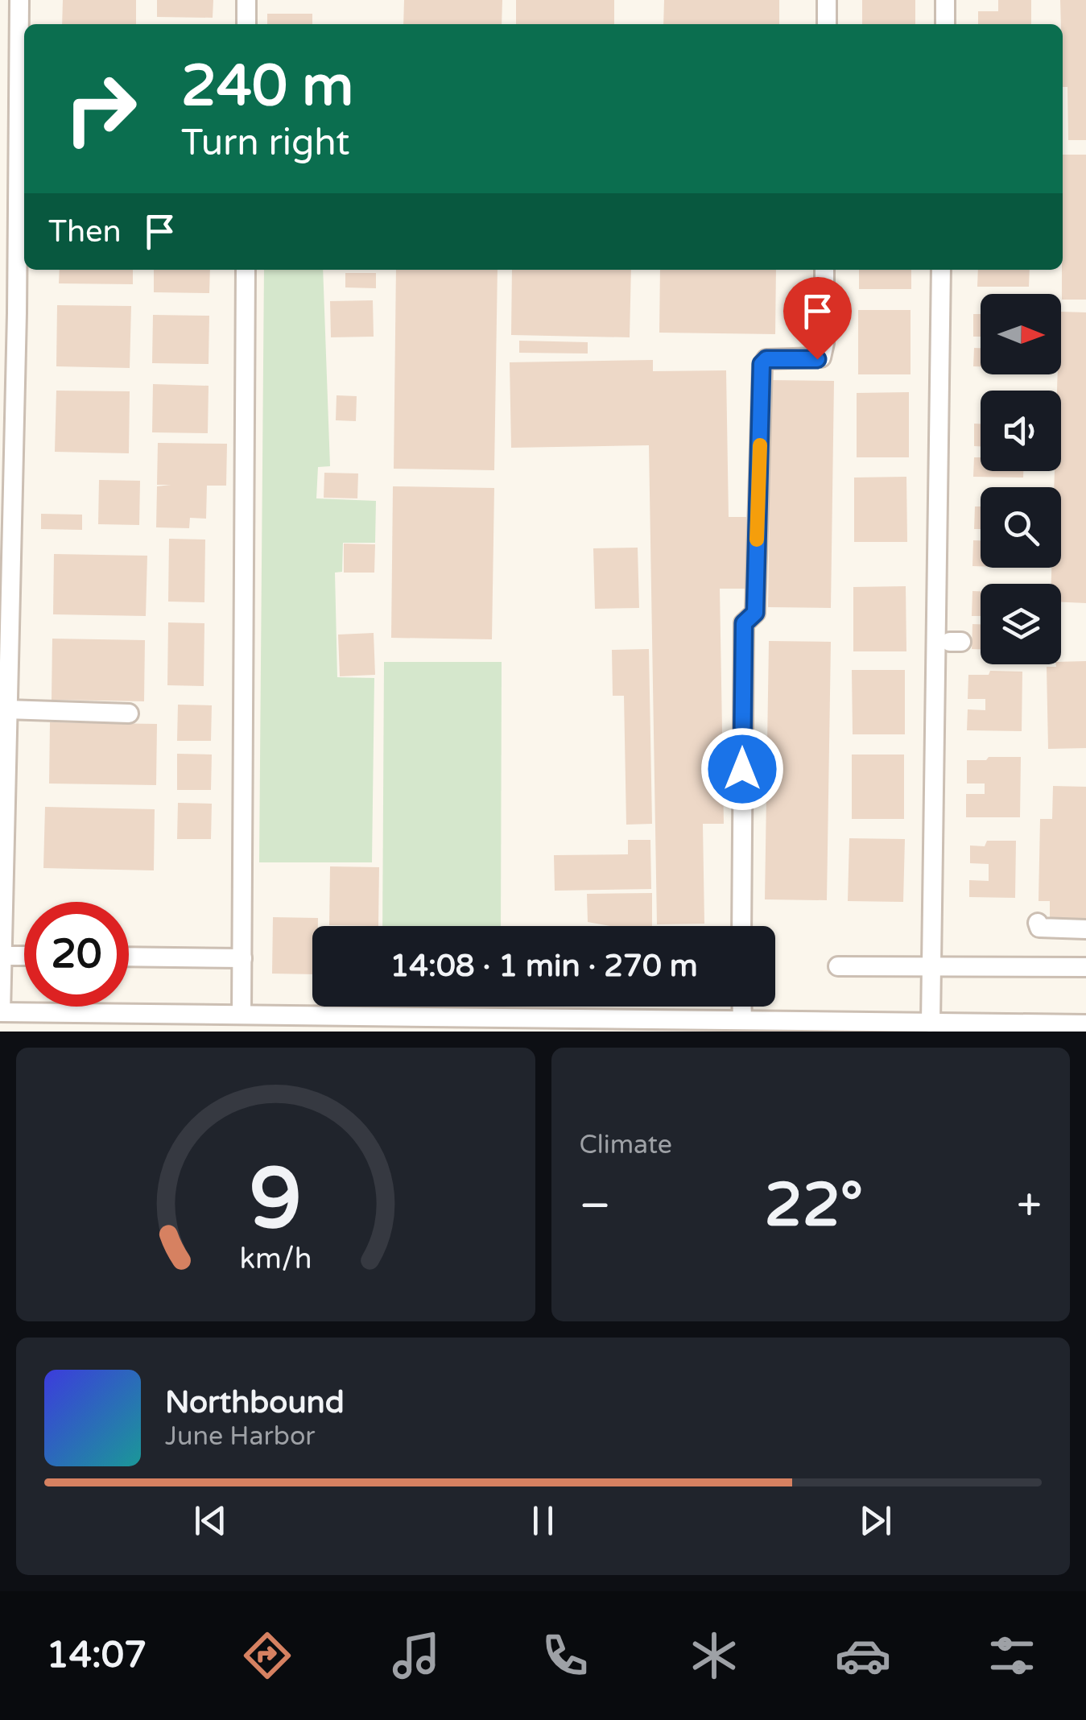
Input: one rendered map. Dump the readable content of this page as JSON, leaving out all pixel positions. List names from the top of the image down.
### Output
{
  "north": "right",
  "page": {
    "turn": ["240 m", "Turn right"],
    "then": "Then",
    "limit": "20",
    "trip": "14:08 · 1 min · 270 m",
    "tile": "Climate",
    "heat": ["−", "22°", "+"],
    "song": ["Northbound", "June Harbor"],
    "tabs": "14:07",
    "gauge": ["9", "km/h"]
  }
}
